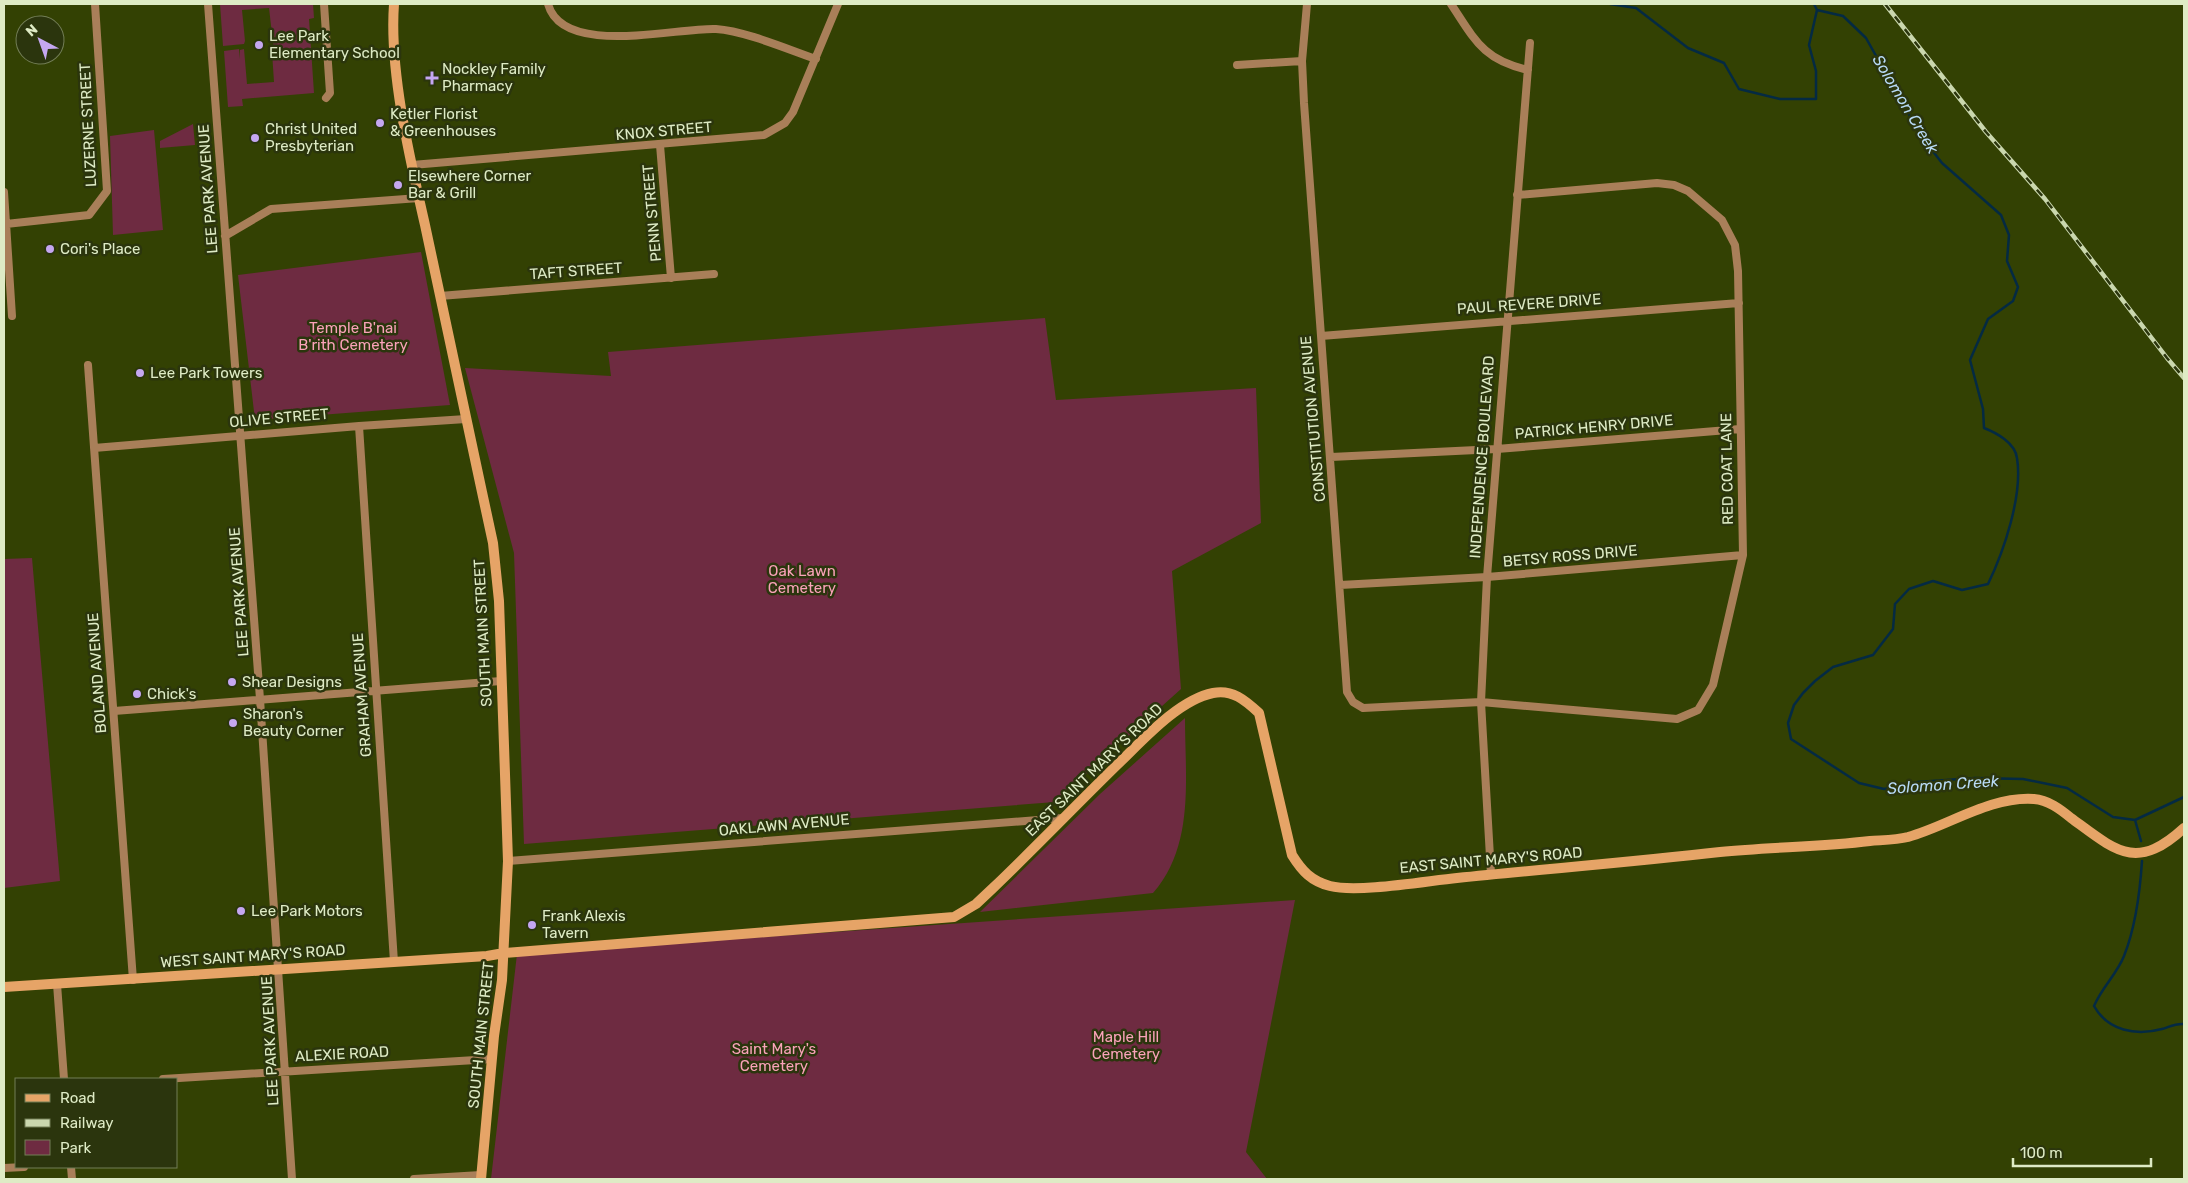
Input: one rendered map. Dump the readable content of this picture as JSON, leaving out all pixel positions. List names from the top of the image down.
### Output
{
  "streets": {
    "street": [
      "LUZERNE STREET",
      "KNOX STREET",
      "LEE PARK AVENUE",
      "PENN STREET",
      "TAFT STREET",
      "PAUL REVERE DRIVE",
      "OLIVE STREET",
      "CONSTITUTION AVENUE",
      "PATRICK HENRY DRIVE",
      "INDEPENDENCE BOULEVARD",
      "RED COAT LANE",
      "BETSY ROSS DRIVE",
      "SOUTH MAIN STREET",
      "BOLAND AVENUE",
      "GRAHAM AVENUE",
      "EAST SAINT MARY'S ROAD",
      "OAKLAWN AVENUE",
      "WEST SAINT MARY'S ROAD",
      "ALEXIE ROAD"
    ]
  },
  "crossings": [
    ["KNOX STREET", "PENN STREET"],
    ["KNOX STREET", "SOUTH MAIN STREET"],
    ["LEE PARK AVENUE", "OLIVE STREET"],
    ["LEE PARK AVENUE", "WEST SAINT MARY'S ROAD"],
    ["LEE PARK AVENUE", "ALEXIE ROAD"],
    ["PENN STREET", "TAFT STREET"],
    ["TAFT STREET", "SOUTH MAIN STREET"],
    ["PAUL REVERE DRIVE", "CONSTITUTION AVENUE"],
    ["PAUL REVERE DRIVE", "INDEPENDENCE BOULEVARD"],
    ["PAUL REVERE DRIVE", "RED COAT LANE"],
    ["OLIVE STREET", "SOUTH MAIN STREET"],
    ["OLIVE STREET", "BOLAND AVENUE"],
    ["OLIVE STREET", "GRAHAM AVENUE"],
    ["CONSTITUTION AVENUE", "PATRICK HENRY DRIVE"],
    ["CONSTITUTION AVENUE", "INDEPENDENCE BOULEVARD"],
    ["CONSTITUTION AVENUE", "RED COAT LANE"],
    ["CONSTITUTION AVENUE", "BETSY ROSS DRIVE"],
    ["PATRICK HENRY DRIVE", "INDEPENDENCE BOULEVARD"],
    ["PATRICK HENRY DRIVE", "RED COAT LANE"],
    ["INDEPENDENCE BOULEVARD", "RED COAT LANE"],
    ["INDEPENDENCE BOULEVARD", "BETSY ROSS DRIVE"],
    ["INDEPENDENCE BOULEVARD", "EAST SAINT MARY'S ROAD"],
    ["RED COAT LANE", "BETSY ROSS DRIVE"],
    ["SOUTH MAIN STREET", "EAST SAINT MARY'S ROAD"],
    ["SOUTH MAIN STREET", "OAKLAWN AVENUE"],
    ["SOUTH MAIN STREET", "WEST SAINT MARY'S ROAD"],
    ["SOUTH MAIN STREET", "ALEXIE ROAD"],
    ["BOLAND AVENUE", "WEST SAINT MARY'S ROAD"],
    ["GRAHAM AVENUE", "WEST SAINT MARY'S ROAD"],
    ["EAST SAINT MARY'S ROAD", "OAKLAWN AVENUE"],
    ["EAST SAINT MARY'S ROAD", "WEST SAINT MARY'S ROAD"]
  ],
  "water": ["Solomon Creek"],
  "parks": [
    "Temple B'nai B'rith Cemetery",
    "Oak Lawn Cemetery",
    "Maple Hill Cemetery",
    "Saint Mary's Cemetery"
  ],
  "places": {
    "other": [
      "Lee Park Elementary School",
      "Ketler Florist & Greenhouses",
      "Christ United Presbyterian",
      "Elsewhere Corner Bar & Grill",
      "Cori's Place",
      "Lee Park Towers",
      "Shear Designs",
      "Chick's",
      "Sharon's Beauty Corner",
      "Lee Park Motors",
      "Frank Alexis Tavern"
    ],
    "health": ["Nockley Family Pharmacy"]
  },
  "legend": ["Road", "Railway", "Park"],
  "scale_bar": "100 m",
  "north": "top left"
}
